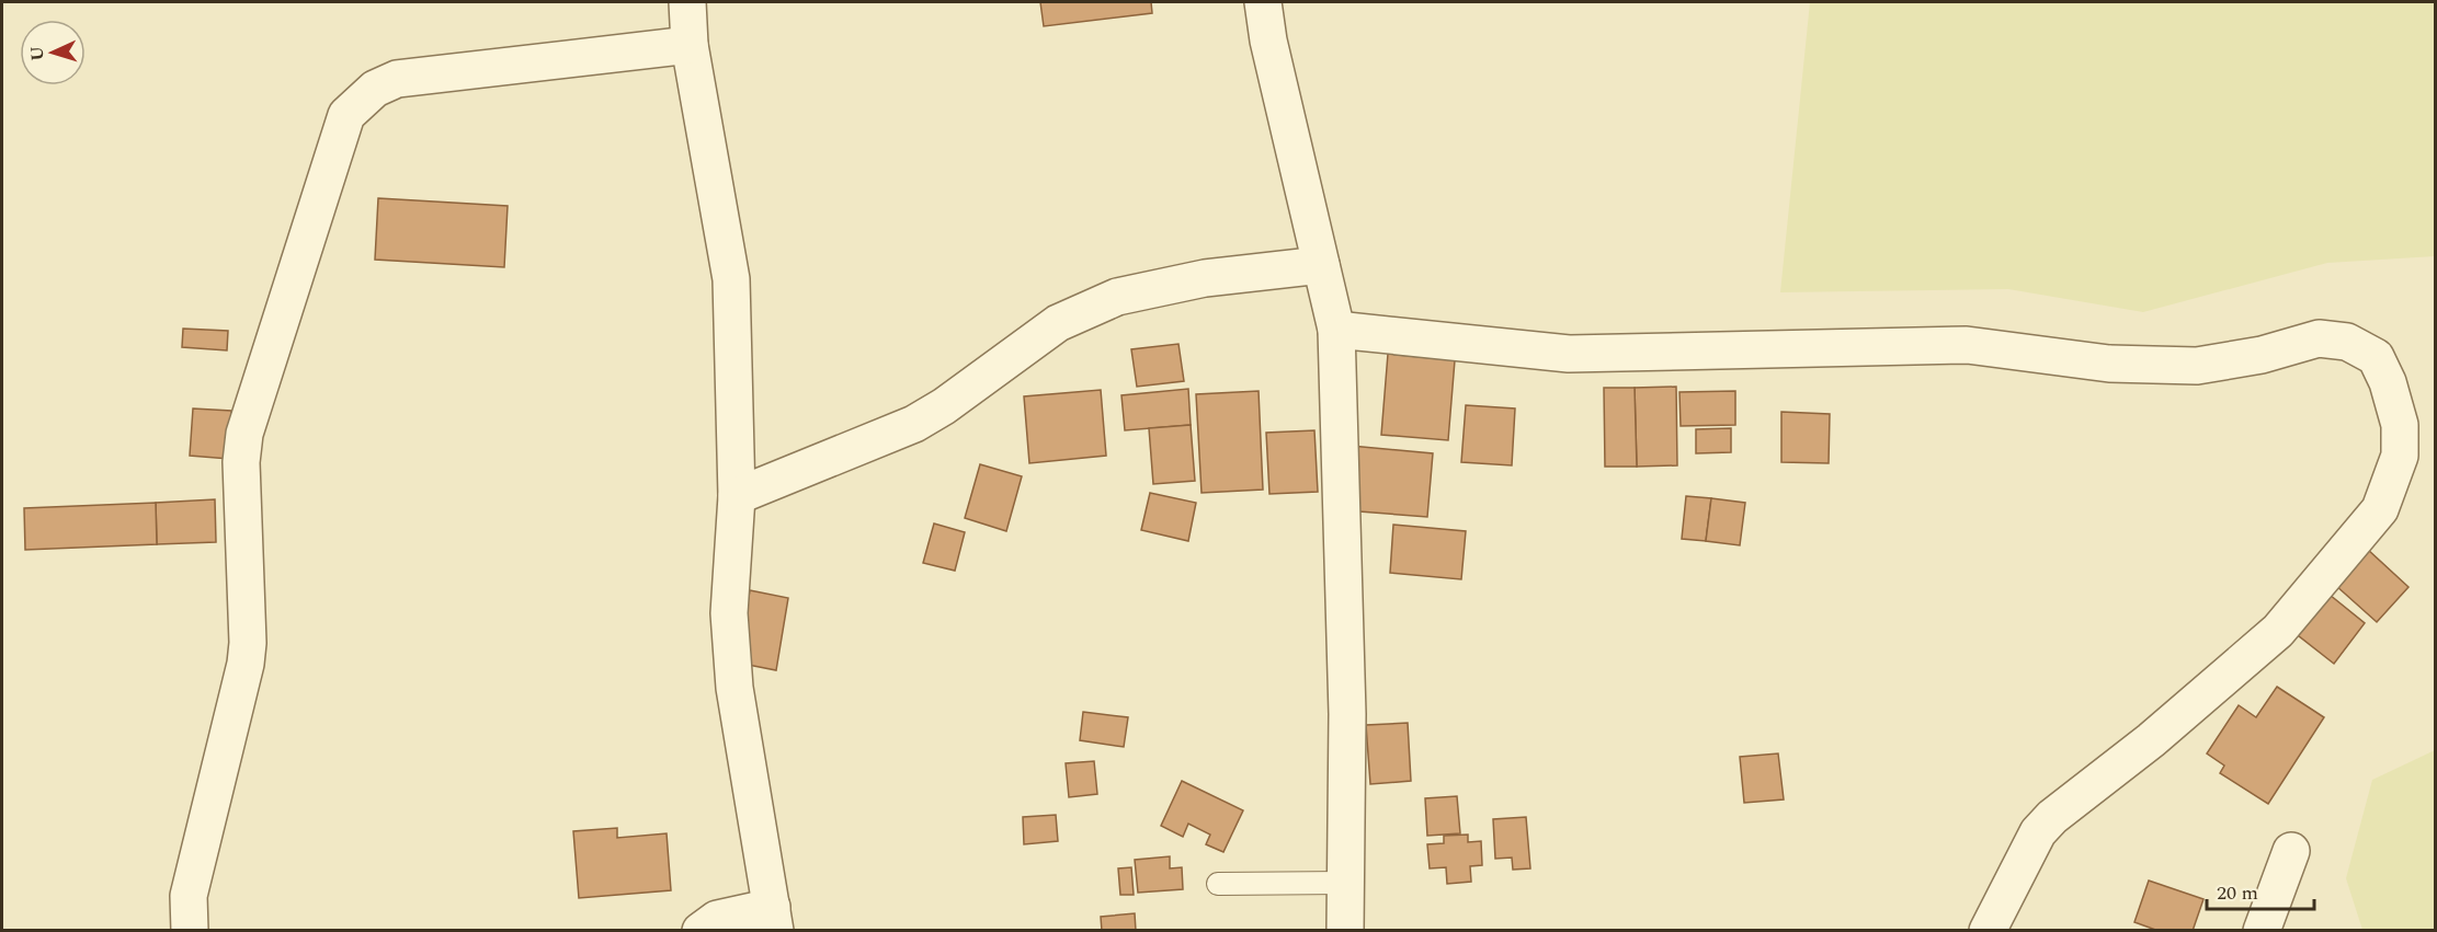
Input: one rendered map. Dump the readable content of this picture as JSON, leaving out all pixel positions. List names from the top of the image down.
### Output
{
  "scale_bar": "20 m",
  "north": "left"
}
